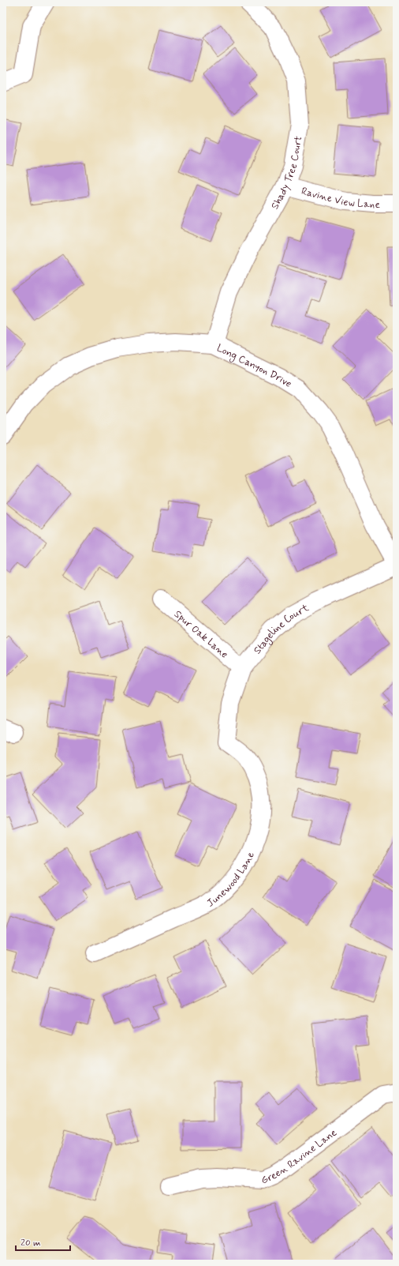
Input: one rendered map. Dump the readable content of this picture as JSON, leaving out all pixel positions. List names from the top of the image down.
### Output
{
  "streets": {
    "street": [
      "Shady Tree Court",
      "Ravine View Lane",
      "Long Canyon Drive",
      "Stageline Court",
      "Spur Oak Lane",
      "Junewood Lane",
      "Green Ravine Lane"
    ]
  },
  "crossings": [
    ["Shady Tree Court", "Ravine View Lane"],
    ["Shady Tree Court", "Long Canyon Drive"],
    ["Long Canyon Drive", "Stageline Court"],
    ["Stageline Court", "Spur Oak Lane"],
    ["Stageline Court", "Junewood Lane"]
  ],
  "scale_bar": "20 m"
}
